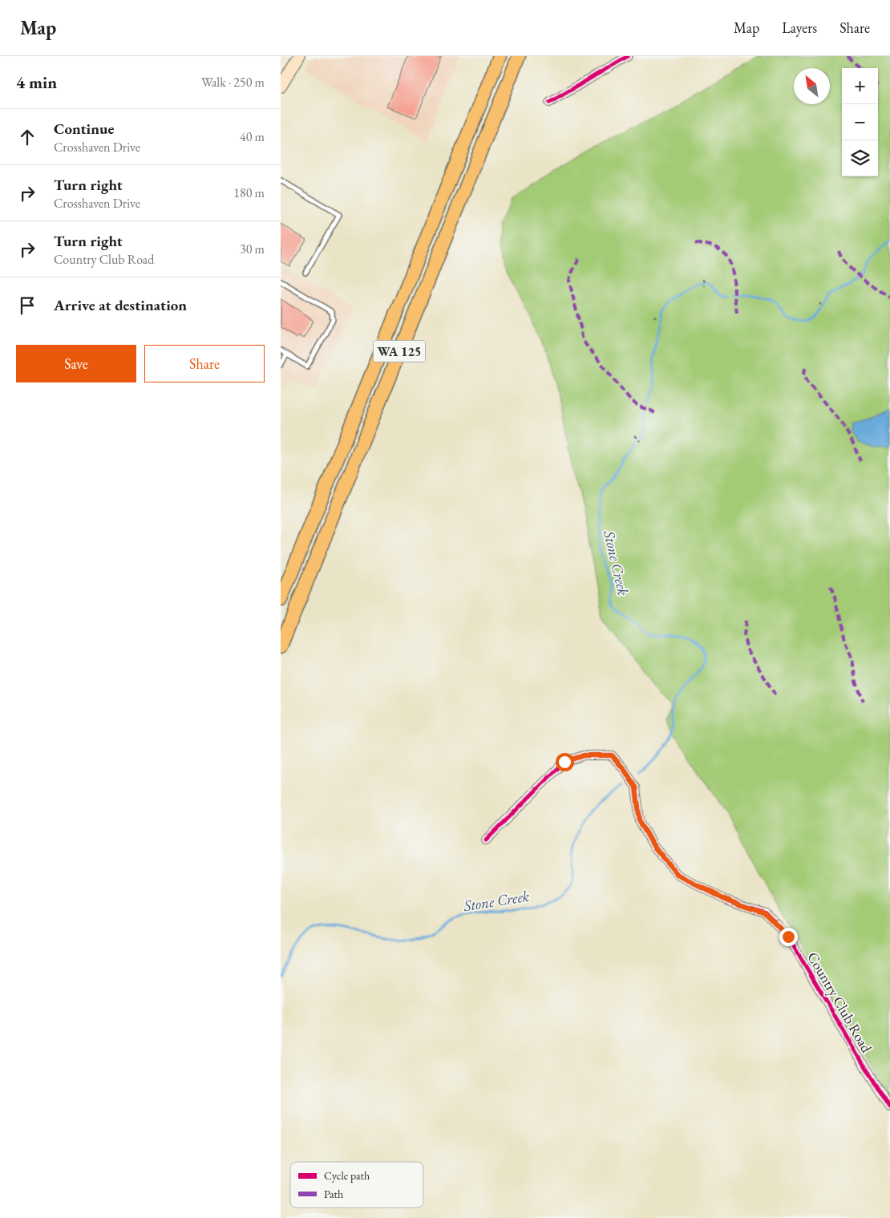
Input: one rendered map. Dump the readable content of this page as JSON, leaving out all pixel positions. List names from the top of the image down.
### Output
{
  "streets": {
    "main road": ["WA 125"],
    "street": ["Country Club Road"]
  },
  "water": ["Stone Creek"],
  "legend": ["Cycle path", "Path"],
  "north": "top left",
  "page": {
    "header": "Map",
    "nav": ["Map", "Layers", "Share"],
    "heading": ["4 min", "Walk · 250 m"],
    "map_buttons": ["+", "−"],
    "list": [
      ["Continue", "Crosshaven Drive", "40 m"],
      ["Turn right", "Crosshaven Drive", "180 m"],
      ["Turn right", "Country Club Road", "30 m"],
      "Arrive at destination"
    ],
    "buttons": ["Save", "Share"]
  }
}
